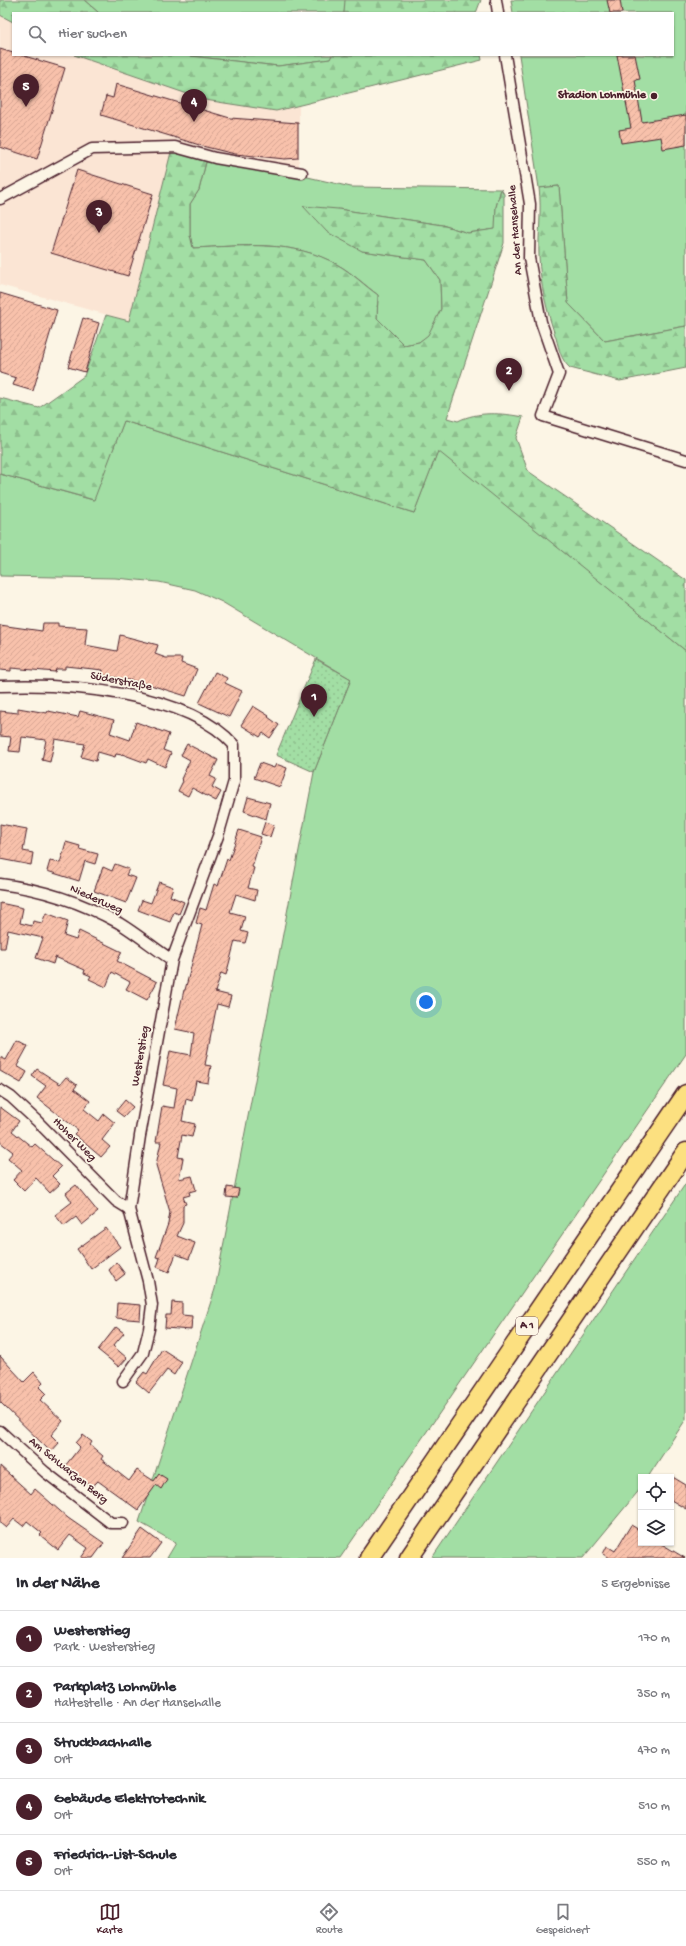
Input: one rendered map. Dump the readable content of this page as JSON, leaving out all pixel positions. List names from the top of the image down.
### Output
{
  "streets": {
    "highway": ["A 1"],
    "street": [
      "An der Hansehalle",
      "Süderstraße",
      "Niederweg",
      "Westerstieg",
      "Hoher Weg",
      "Am Schwarzen Berg"
    ]
  },
  "crossings": [
    ["Süderstraße", "Westerstieg"],
    ["Niederweg", "Westerstieg"],
    ["Westerstieg", "Hoher Weg"]
  ],
  "places": ["Stadion Lohmühle"],
  "page": {
    "search": "Hier suchen",
    "pins": [
      "5",
      "4",
      "3",
      "2",
      "1"
    ],
    "heading": ["In der Nähe", "5 Ergebnisse"],
    "list": [
      {
        "mark": "1",
        "name": "Westerstieg",
        "note": "Park · Westerstieg",
        "value": "170 m"
      },
      {
        "mark": "2",
        "name": "Parkplatz Lohmühle",
        "note": "Haltestelle · An der Hansehalle",
        "value": "350 m"
      },
      {
        "mark": "3",
        "name": "Struckbachhalle",
        "note": "Ort",
        "value": "470 m"
      },
      {
        "mark": "4",
        "name": "Gebäude Elektrotechnik",
        "note": "Ort",
        "value": "510 m"
      },
      {
        "mark": "5",
        "name": "Friedrich-List-Schule",
        "note": "Ort",
        "value": "550 m"
      }
    ],
    "nav": ["Karte", "Route", "Gespeichert"]
  }
}
